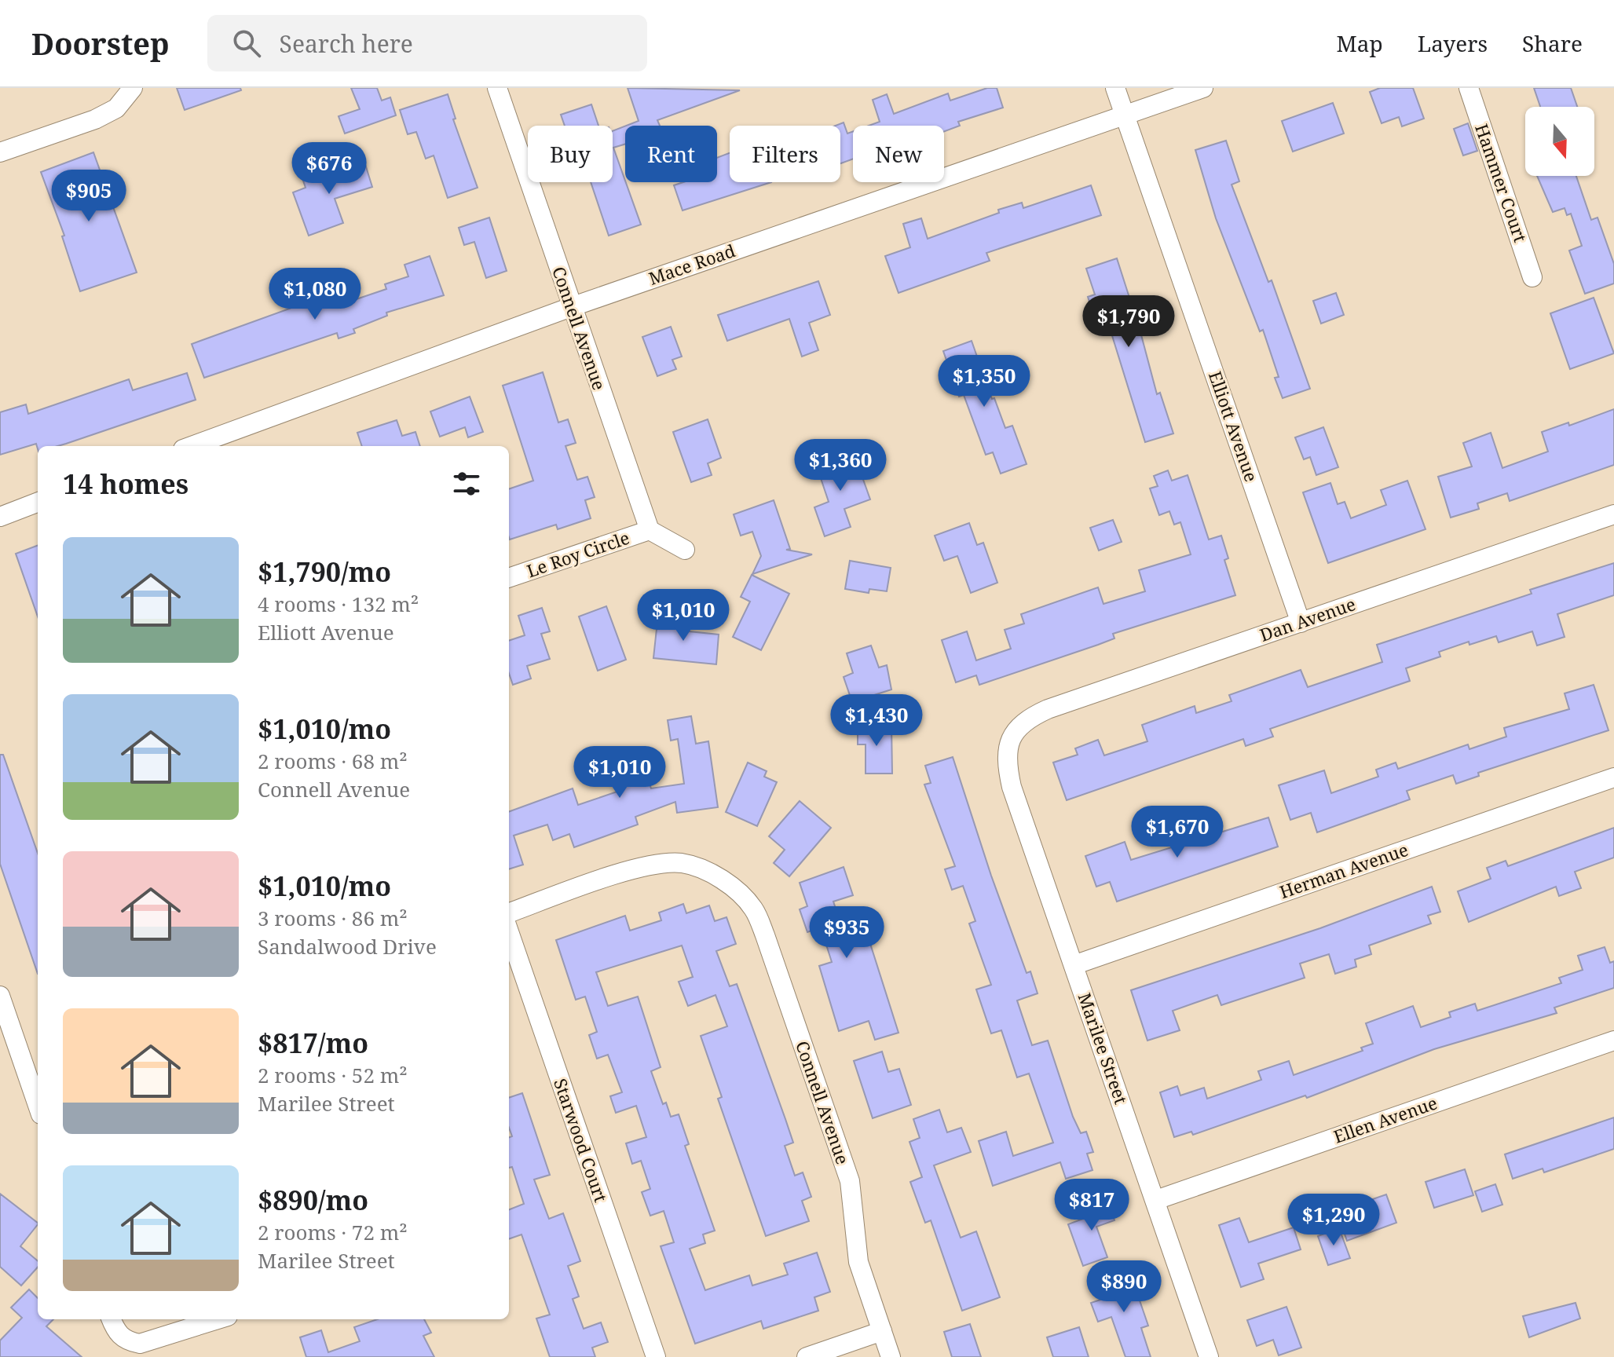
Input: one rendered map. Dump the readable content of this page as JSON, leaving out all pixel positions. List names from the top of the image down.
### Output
{
  "streets": {
    "street": [
      "Hammer Court",
      "Mace Road",
      "Connell Avenue",
      "Elliott Avenue",
      "Le Roy Circle",
      "Dan Avenue",
      "Herman Avenue",
      "Marilee Street",
      "Ellen Avenue",
      "Starwood Court"
    ]
  },
  "crossings": [
    ["Mace Road", "Connell Avenue"],
    ["Mace Road", "Elliott Avenue"],
    ["Connell Avenue", "Le Roy Circle"],
    ["Elliott Avenue", "Dan Avenue"],
    ["Dan Avenue", "Marilee Street"],
    ["Herman Avenue", "Marilee Street"],
    ["Marilee Street", "Ellen Avenue"]
  ],
  "north": "bottom",
  "page": {
    "header": "Doorstep",
    "search": "Search here",
    "nav": ["Map", "Layers", "Share"],
    "chip": [
      "Buy",
      "Rent",
      "Filters",
      "New"
    ],
    "price": [
      "$676",
      "$905",
      "$1,080",
      "$1,790",
      "$1,350",
      "$1,360",
      "$1,010",
      "$1,430",
      "$1,010",
      "$1,670",
      "$935",
      "$817",
      "$1,290",
      "$890"
    ],
    "heading": "14 homes",
    "list": [
      {
        "name": "$1,790/mo",
        "note": "4 rooms · 132 m² · Elliott Avenue"
      },
      {
        "name": "$1,010/mo",
        "note": "2 rooms · 68 m² · Connell Avenue"
      },
      {
        "name": "$1,010/mo",
        "note": "3 rooms · 86 m² · Sandalwood Drive"
      },
      {
        "name": "$817/mo",
        "note": "2 rooms · 52 m² · Marilee Street"
      },
      {
        "name": "$890/mo",
        "note": "2 rooms · 72 m² · Marilee Street"
      }
    ]
  }
}
